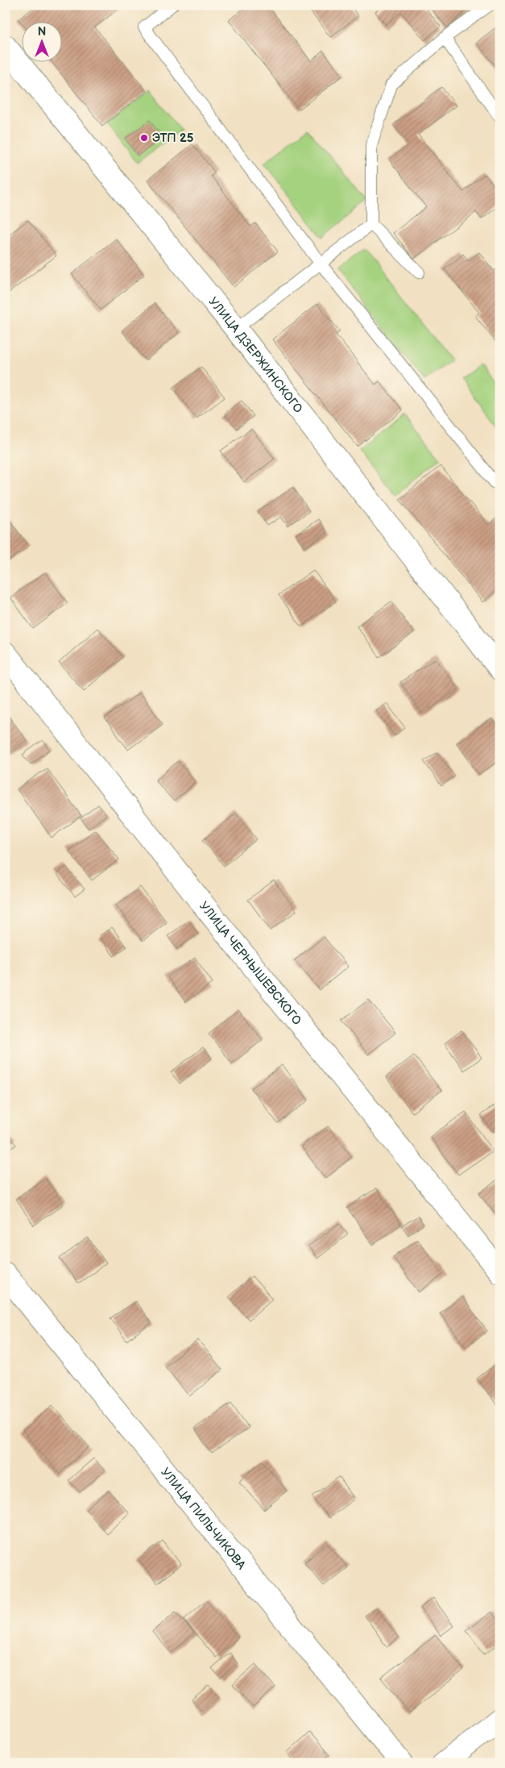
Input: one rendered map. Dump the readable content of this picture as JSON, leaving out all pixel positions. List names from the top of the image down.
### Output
{
  "streets": {
    "street": ["УЛИЦА ДЗЕРЖИНСКОГО", "УЛИЦА ЧЕРНЫШЕВСКОГО", "УЛИЦА ПИЛЬЧИКОВА"]
  },
  "places": ["ЭТП 25"],
  "north": "top"
}
